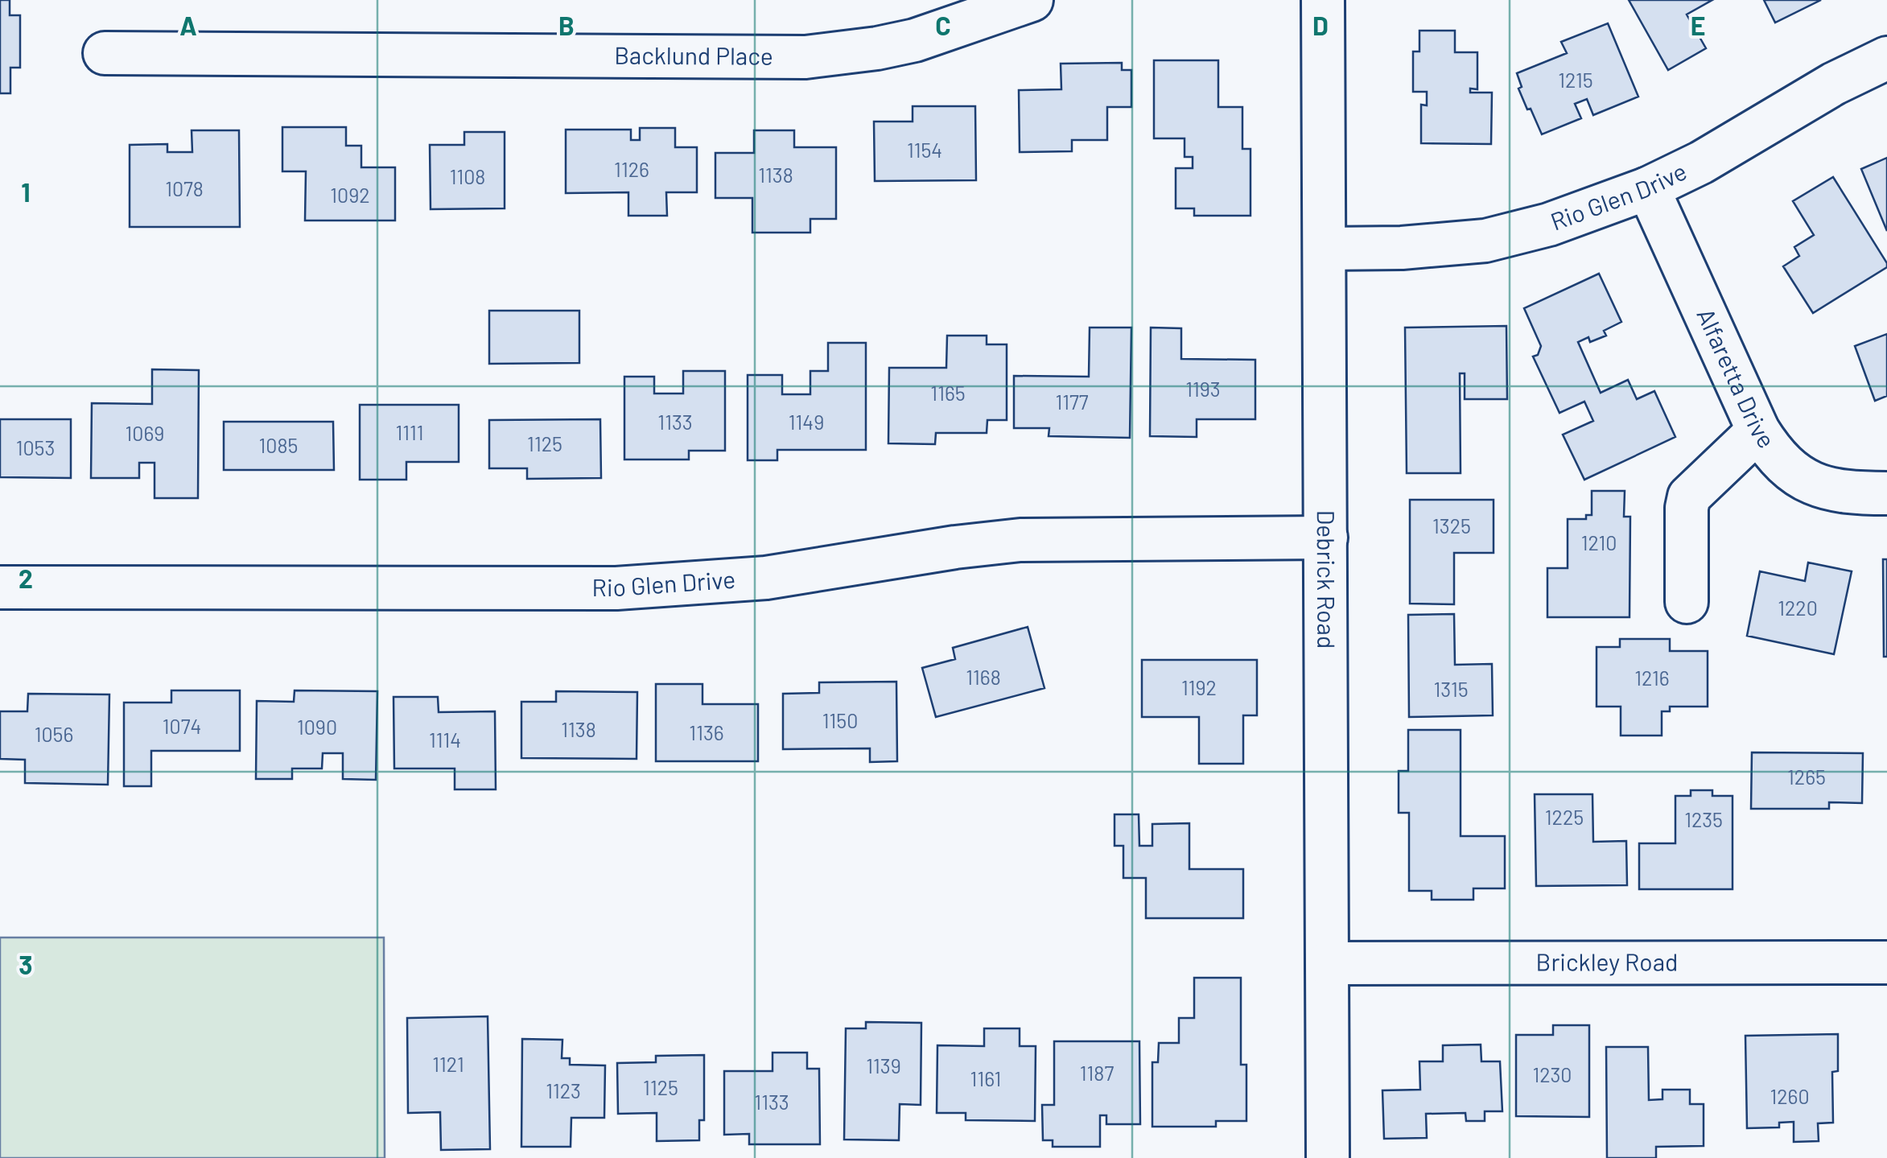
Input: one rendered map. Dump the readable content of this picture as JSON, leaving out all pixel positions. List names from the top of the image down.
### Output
{
  "streets": {
    "street": [
      "Backlund Place",
      "Rio Glen Drive",
      "Alfaretta Drive",
      "Debrick Road",
      "Brickley Road"
    ]
  },
  "crossings": [
    ["Rio Glen Drive", "Alfaretta Drive"],
    ["Rio Glen Drive", "Debrick Road"],
    ["Debrick Road", "Brickley Road"]
  ],
  "house_numbers": [
    "1215",
    "1154",
    "1126",
    "1138",
    "1108",
    "1078",
    "1092",
    "1193",
    "1165",
    "1177",
    "1133",
    "1149",
    "1111",
    "1069",
    "1125",
    "1085",
    "1053",
    "1325",
    "1210",
    "1220",
    "1168",
    "1216",
    "1192",
    "1315",
    "1150",
    "1074",
    "1090",
    "1138",
    "1136",
    "1056",
    "1114",
    "1265",
    "1225",
    "1235",
    "1121",
    "1139",
    "1187",
    "1230",
    "1161",
    "1125",
    "1123",
    "1260",
    "1133"
  ],
  "grid": {
    "columns": [
      "A",
      "B",
      "C",
      "D",
      "E"
    ],
    "rows": ["1", "2", "3"]
  }
}
